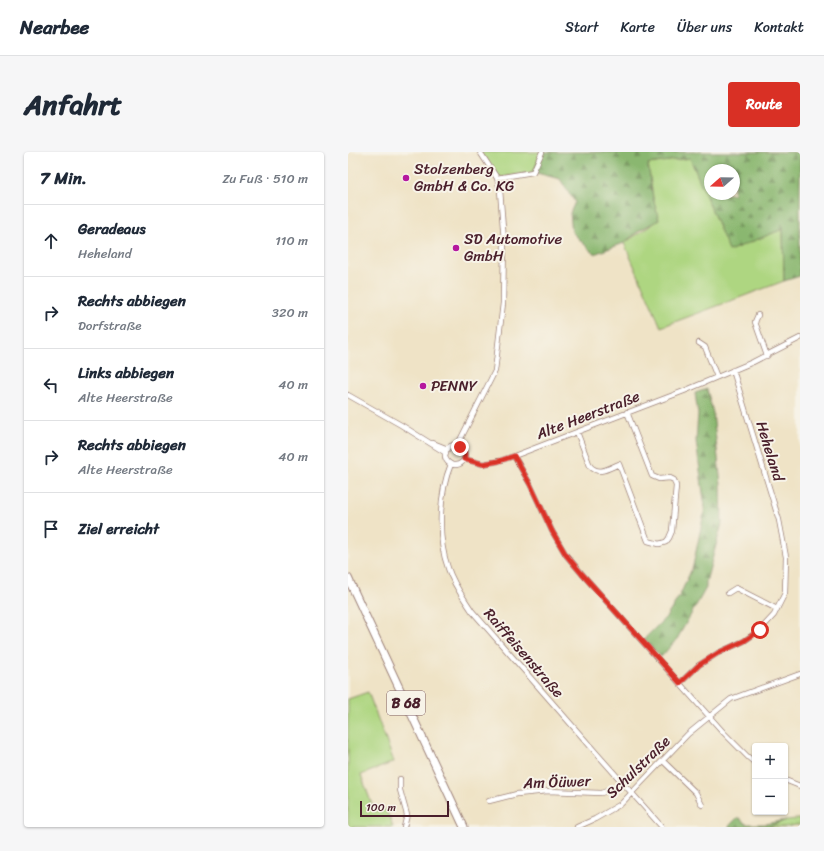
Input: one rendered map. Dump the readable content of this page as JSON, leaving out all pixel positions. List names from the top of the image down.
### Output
{
  "streets": {
    "main road": ["B 68"],
    "street": [
      "Alte Heerstraße",
      "Heheland",
      "Raiffeisenstraße",
      "Schulstraße",
      "Am Öüwer"
    ]
  },
  "crossings": [
    ["Alte Heerstraße", "Heheland"],
    ["Alte Heerstraße", "Raiffeisenstraße"],
    ["Raiffeisenstraße", "Schulstraße"],
    ["Raiffeisenstraße", "Am Öüwer"]
  ],
  "places": ["Stolzenberg GmbH & Co. KG", "SD Automotive GmbH", "PENNY"],
  "scale_bar": "100 m",
  "north": "left",
  "page": {
    "header": "Nearbee",
    "nav": [
      "Start",
      "Karte",
      "Über uns",
      "Kontakt"
    ],
    "title": "Anfahrt",
    "buttons": "Route",
    "heading": ["7 Min.", "Zu Fuß · 510 m"],
    "list": [
      ["Geradeaus", "Heheland", "110 m"],
      ["Rechts abbiegen", "Dorfstraße", "320 m"],
      ["Links abbiegen", "Alte Heerstraße", "40 m"],
      ["Rechts abbiegen", "Alte Heerstraße", "40 m"],
      "Ziel erreicht"
    ],
    "map_buttons": ["+", "−"],
    "scale": "100 m"
  }
}
